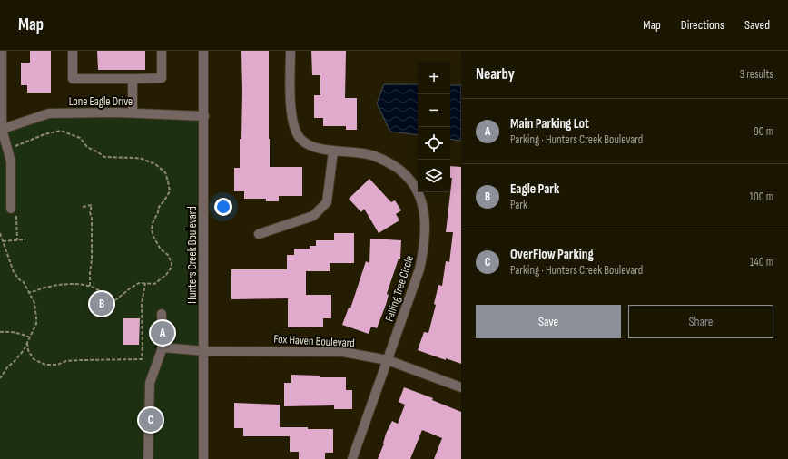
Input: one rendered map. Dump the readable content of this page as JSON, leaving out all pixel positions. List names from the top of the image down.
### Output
{
  "streets": {
    "street": [
      "Lone Eagle Drive",
      "Hunters Creek Boulevard",
      "Falling Tree Circle",
      "Fox Haven Boulevard"
    ]
  },
  "crossings": [
    ["Lone Eagle Drive", "Hunters Creek Boulevard"],
    ["Hunters Creek Boulevard", "Fox Haven Boulevard"],
    ["Falling Tree Circle", "Fox Haven Boulevard"]
  ],
  "page": {
    "header": "Map",
    "nav": ["Map", "Directions", "Saved"],
    "heading": ["Nearby", "3 results"],
    "map_buttons": ["+", "−"],
    "list": [
      {
        "mark": "A",
        "name": "Main Parking Lot",
        "note": "Parking · Hunters Creek Boulevard",
        "value": "90 m"
      },
      {
        "mark": "B",
        "name": "Eagle Park",
        "note": "Park",
        "value": "100 m"
      },
      {
        "mark": "C",
        "name": "OverFlow Parking",
        "note": "Parking · Hunters Creek Boulevard",
        "value": "140 m"
      }
    ],
    "pins": ["B", "A", "C"],
    "buttons": ["Save", "Share"]
  }
}
